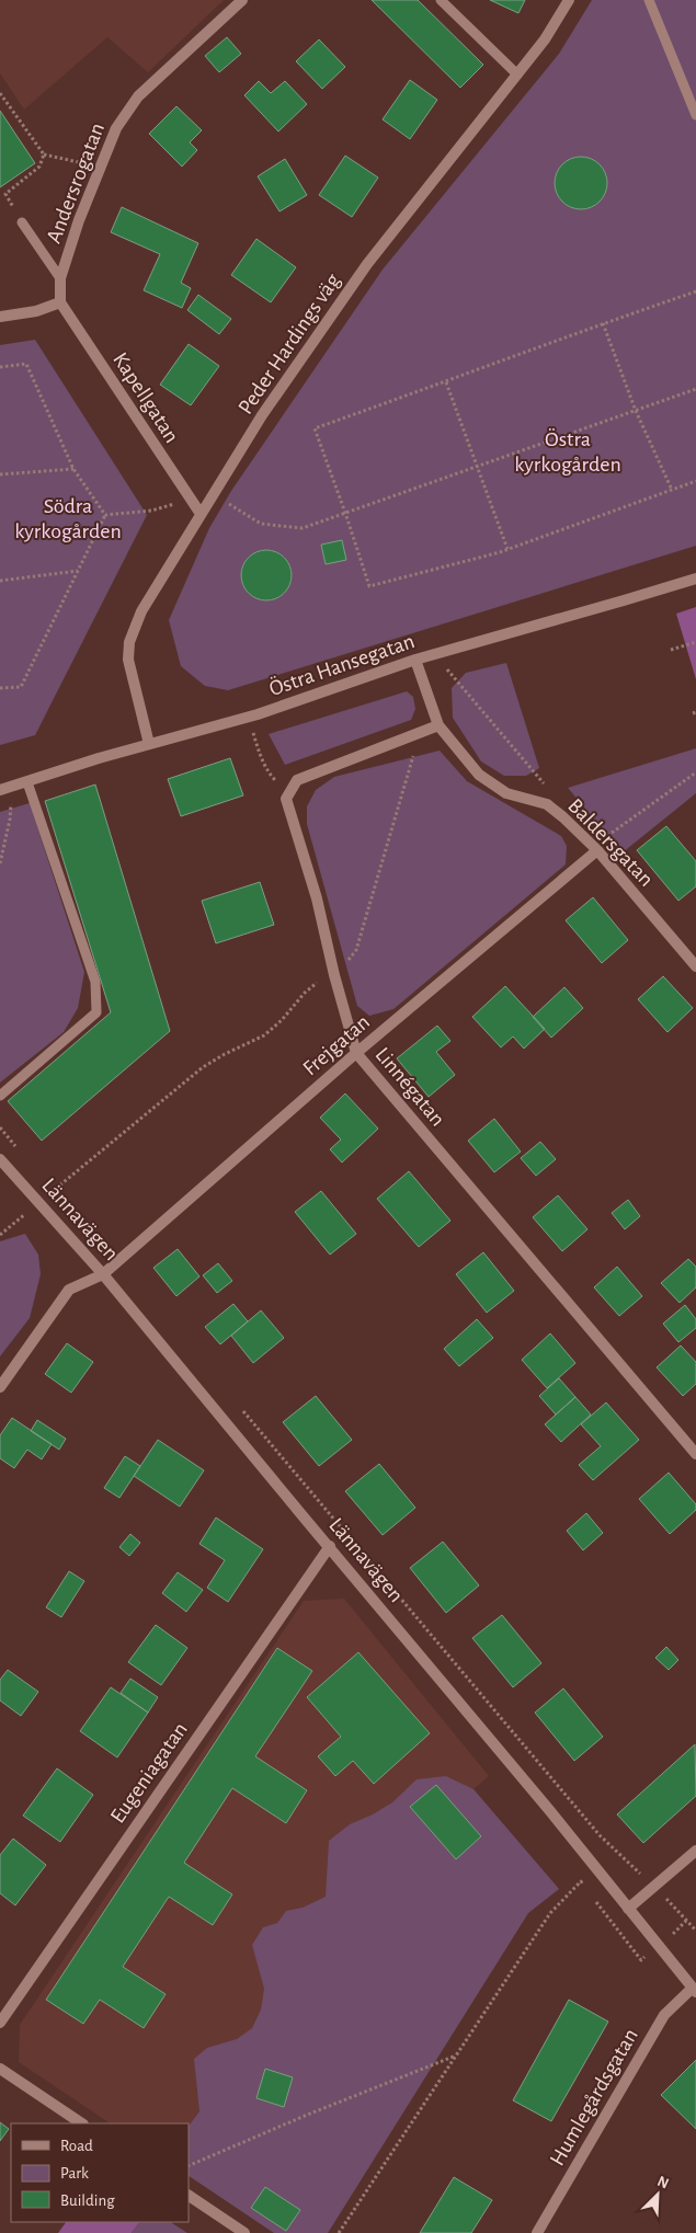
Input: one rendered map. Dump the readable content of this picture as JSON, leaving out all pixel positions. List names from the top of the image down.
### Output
{
  "streets": {
    "street": [
      "Andersrogatan",
      "Peder Hardings väg",
      "Kapellgatan",
      "Östra Hansegatan",
      "Baldersgatan",
      "Frejgatan",
      "Linnégatan",
      "Lännavägen",
      "Eugeniagatan",
      "Humlegårdsgatan"
    ]
  },
  "crossings": [
    ["Andersrogatan", "Kapellgatan"],
    ["Peder Hardings väg", "Kapellgatan"],
    ["Peder Hardings väg", "Östra Hansegatan"],
    ["Östra Hansegatan", "Baldersgatan"],
    ["Baldersgatan", "Frejgatan"],
    ["Frejgatan", "Linnégatan"],
    ["Frejgatan", "Lännavägen"],
    ["Lännavägen", "Eugeniagatan"],
    ["Lännavägen", "Humlegårdsgatan"]
  ],
  "parks": ["Östra kyrkogården", "Södra kyrkogården"],
  "legend": ["Road", "Park", "Building"],
  "north": "top right"
}
